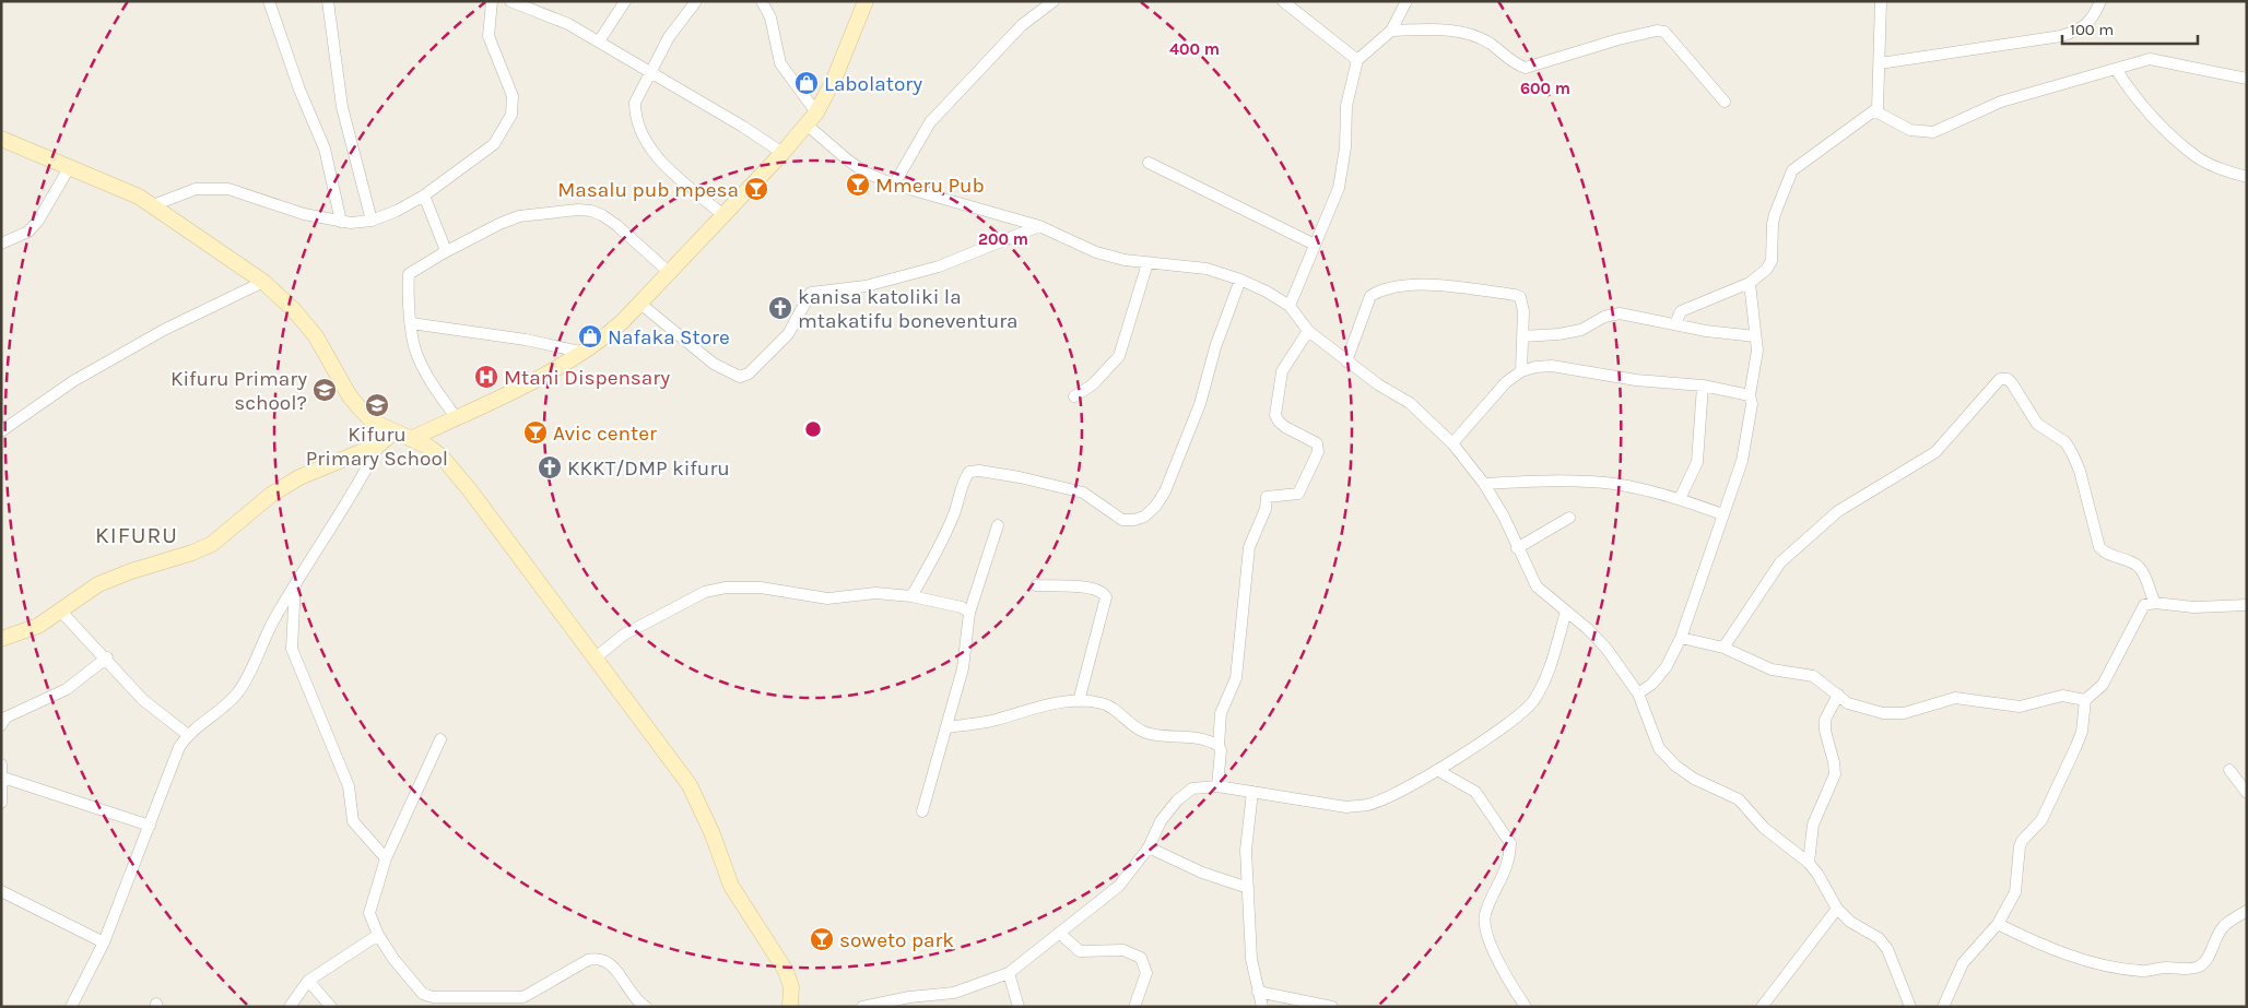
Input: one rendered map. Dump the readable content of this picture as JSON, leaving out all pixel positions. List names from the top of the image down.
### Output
{
  "districts": ["KIFURU"],
  "places": {
    "shop": ["Labolatory", "Nafaka Store"],
    "bar": [
      "Mmeru Pub",
      "Masalu pub mpesa",
      "Avic center",
      "soweto park"
    ],
    "church": ["kanisa katoliki la mtakatifu boneventura", "KKKT/DMP kifuru"],
    "hospital": ["Mtani Dispensary"],
    "school or university": ["Kifuru Primary school?", "Kifuru Primary School"]
  },
  "scale_bar": "100 m",
  "rings": ["400 m", "600 m", "200 m"]
}
